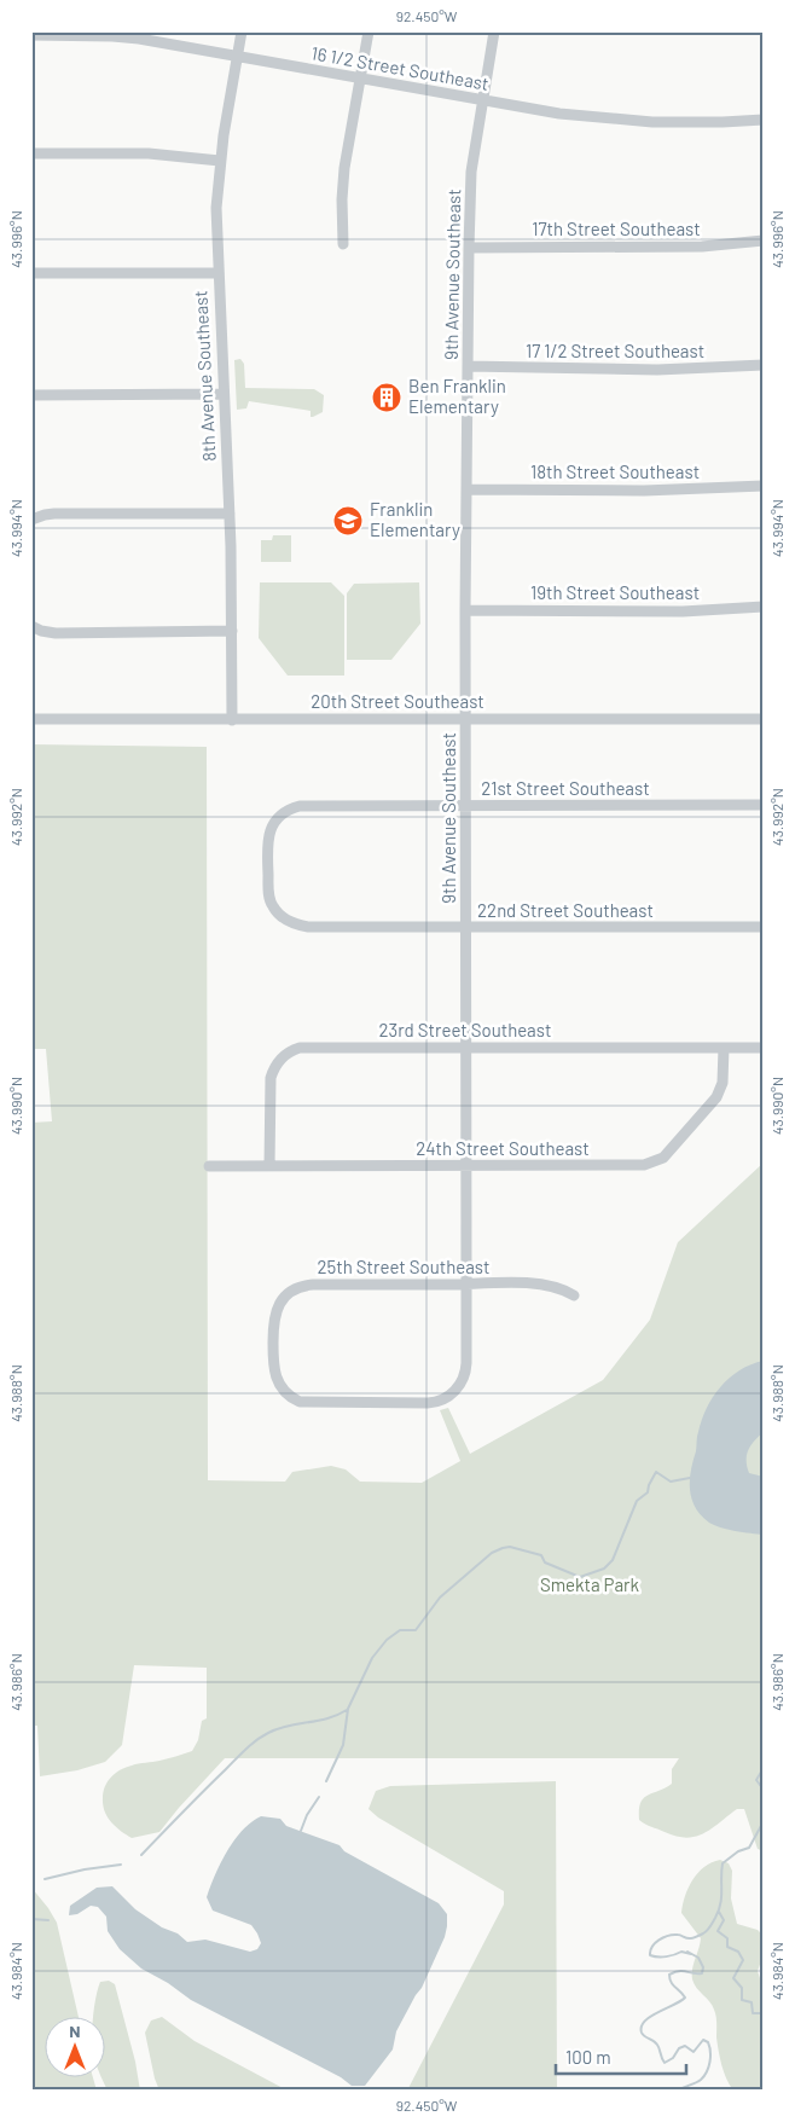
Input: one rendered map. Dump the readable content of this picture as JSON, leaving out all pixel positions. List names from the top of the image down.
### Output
{
  "streets": {
    "street": [
      "16 1/2 Street Southeast",
      "17th Street Southeast",
      "9th Avenue Southeast",
      "17 1/2 Street Southeast",
      "8th Avenue Southeast",
      "18th Street Southeast",
      "19th Street Southeast",
      "20th Street Southeast",
      "21st Street Southeast",
      "22nd Street Southeast",
      "23rd Street Southeast",
      "24th Street Southeast",
      "25th Street Southeast"
    ]
  },
  "crossings": [
    ["16 1/2 Street Southeast", "9th Avenue Southeast"],
    ["16 1/2 Street Southeast", "8th Avenue Southeast"],
    ["17th Street Southeast", "9th Avenue Southeast"],
    ["9th Avenue Southeast", "17 1/2 Street Southeast"],
    ["9th Avenue Southeast", "18th Street Southeast"],
    ["9th Avenue Southeast", "19th Street Southeast"],
    ["9th Avenue Southeast", "20th Street Southeast"],
    ["9th Avenue Southeast", "21st Street Southeast"],
    ["9th Avenue Southeast", "22nd Street Southeast"],
    ["9th Avenue Southeast", "23rd Street Southeast"],
    ["9th Avenue Southeast", "24th Street Southeast"],
    ["9th Avenue Southeast", "25th Street Southeast"],
    ["8th Avenue Southeast", "20th Street Southeast"],
    ["21st Street Southeast", "22nd Street Southeast"],
    ["23rd Street Southeast", "24th Street Southeast"]
  ],
  "parks": ["Smekta Park"],
  "places": {
    "building": ["Ben Franklin Elementary"],
    "school or university": ["Franklin Elementary"]
  },
  "scale_bar": "100 m",
  "north": "top",
  "coordinates": [
    "92.450°W",
    "43.996°N",
    "43.994°N",
    "43.992°N",
    "43.990°N",
    "43.988°N",
    "43.986°N",
    "43.984°N"
  ]
}
